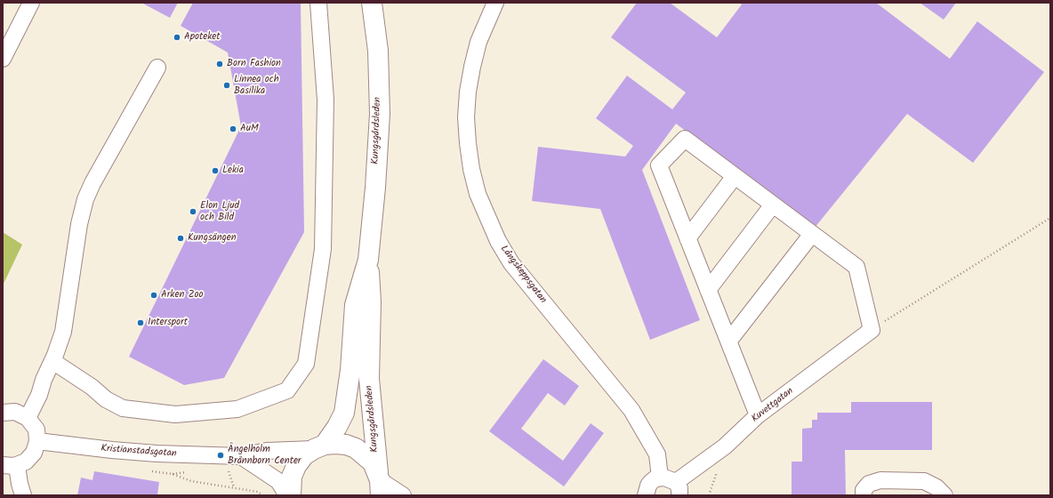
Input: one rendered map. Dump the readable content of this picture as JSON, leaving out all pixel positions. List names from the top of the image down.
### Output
{
  "streets": {
    "main road": ["Kungsgårdsleden"],
    "street": ["Långskeppsgatan", "Kuvettgatan", "Kristianstadsgatan"]
  },
  "crossings": [
    ["Kungsgårdsleden", "Kristianstadsgatan"]
  ],
  "places": [
    "Apoteket",
    "Born Fashion",
    "Linnea och Basilika",
    "AuM",
    "Lekia",
    "Elon Ljud och Bild",
    "Kungsängen",
    "Arken Zoo",
    "Intersport",
    "Ängelholm Brännborn Center"
  ]
}
